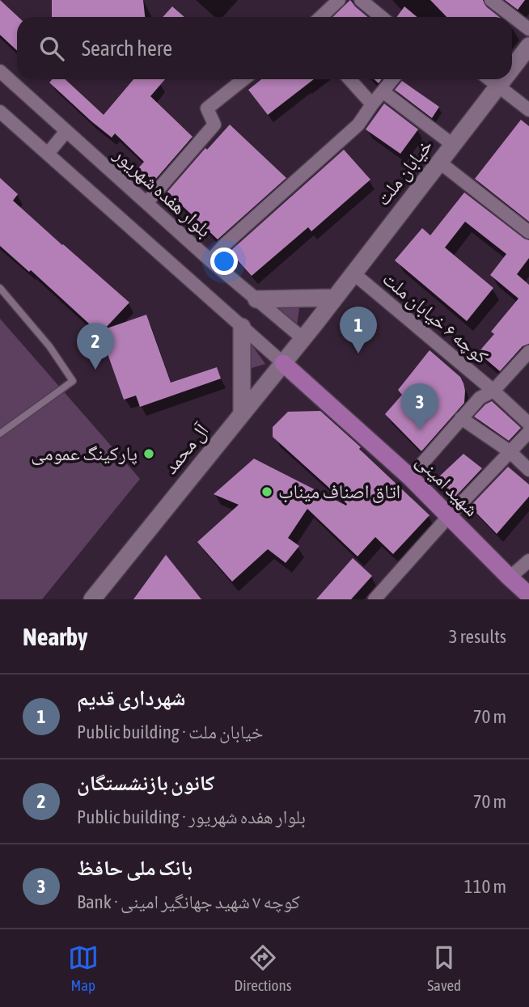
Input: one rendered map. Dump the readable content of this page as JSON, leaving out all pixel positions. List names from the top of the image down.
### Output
{
  "streets": {
    "main road": ["خیابان ملت", "آل محمد", "شهید امینی"],
    "street": ["بلوار هفده شهریور", "کوچه ۶ خیابان ملت"]
  },
  "crossings": [
    ["خیابان ملت", "بلوار هفده شهریور"],
    ["خیابان ملت", "کوچه ۶ خیابان ملت"],
    ["خیابان ملت", "آل محمد"],
    ["بلوار هفده شهریور", "آل محمد"],
    ["آل محمد", "شهید امینی"]
  ],
  "places": ["پارکینگ عمومی", "اتاق اصناف میناب"],
  "page": {
    "search": "Search here",
    "pins": ["1", "2", "3"],
    "heading": ["Nearby", "3 results"],
    "list": [
      {
        "mark": "1",
        "name": "شهرداری قدیم",
        "note": "Public building · خیابان ملت",
        "value": "70 m"
      },
      {
        "mark": "2",
        "name": "کانون بازنشستگان",
        "note": "Public building · بلوار هفده شهریور",
        "value": "70 m"
      },
      {
        "mark": "3",
        "name": "بانک ملی حافظ",
        "note": "Bank · کوچه ۷ شهید جهانگیر امینی",
        "value": "110 m"
      }
    ],
    "nav": ["Map", "Directions", "Saved"]
  }
}
